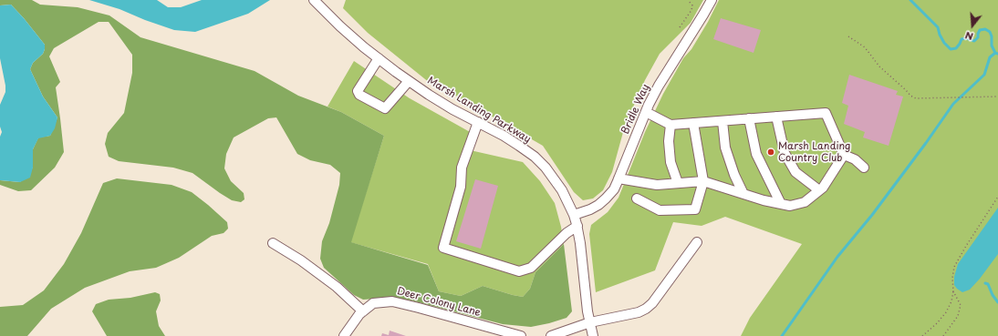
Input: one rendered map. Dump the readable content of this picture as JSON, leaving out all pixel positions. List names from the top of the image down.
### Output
{
  "streets": {
    "street": ["Bridle Way", "Marsh Landing Parkway", "Deer Colony Lane"]
  },
  "crossings": [
    ["Bridle Way", "Marsh Landing Parkway"]
  ],
  "places": ["Marsh Landing Country Club"],
  "north": "bottom"
}
